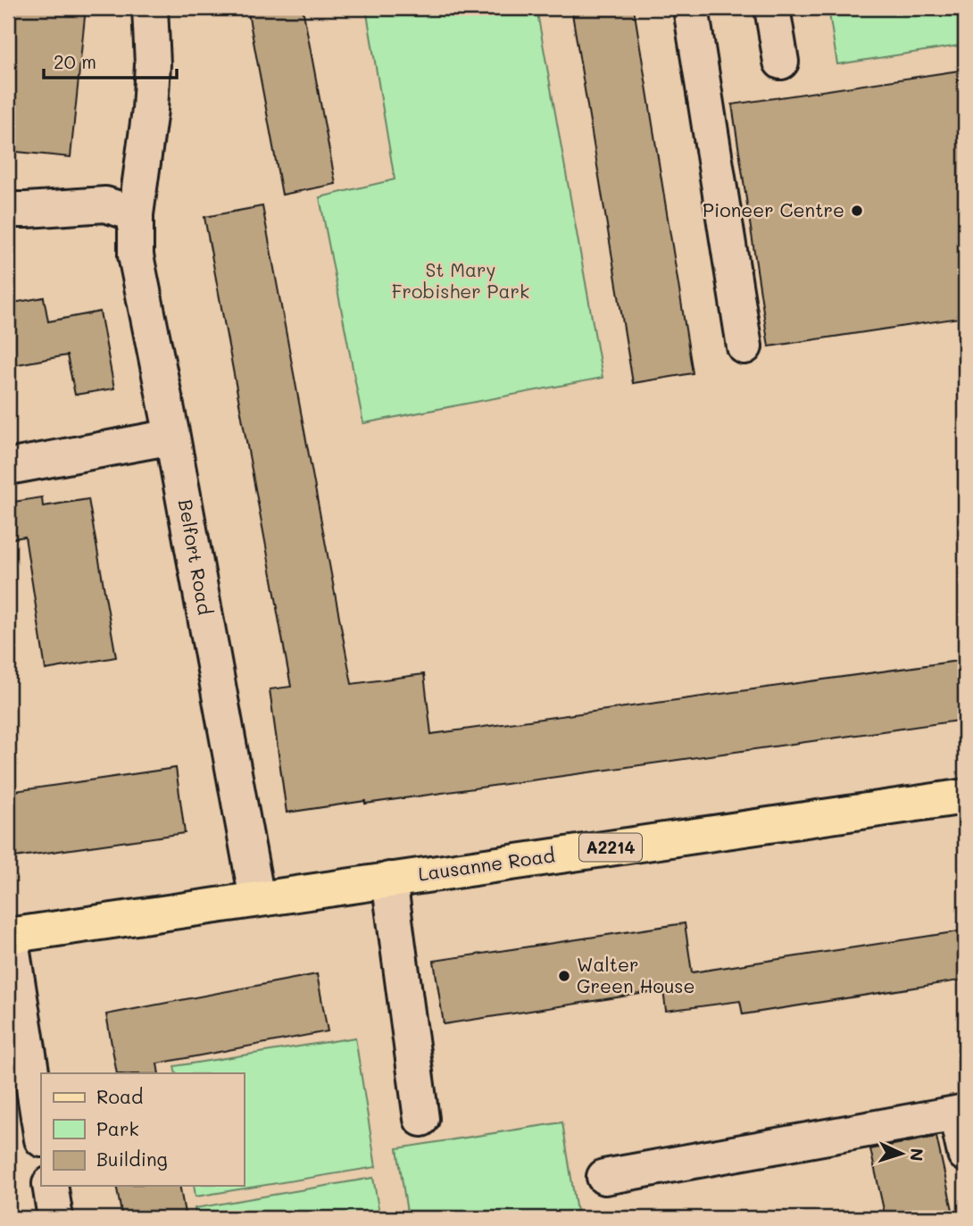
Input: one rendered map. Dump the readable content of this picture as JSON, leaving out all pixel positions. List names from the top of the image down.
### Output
{
  "streets": {
    "main road": ["A2214", "Lausanne Road"],
    "street": ["Belfort Road"]
  },
  "crossings": [
    ["Belfort Road", "Lausanne Road"]
  ],
  "parks": ["St Mary Frobisher Park"],
  "places": ["Pioneer Centre", "Walter Green House"],
  "legend": ["Road", "Park", "Building"],
  "scale_bar": "20 m",
  "north": "right"
}
